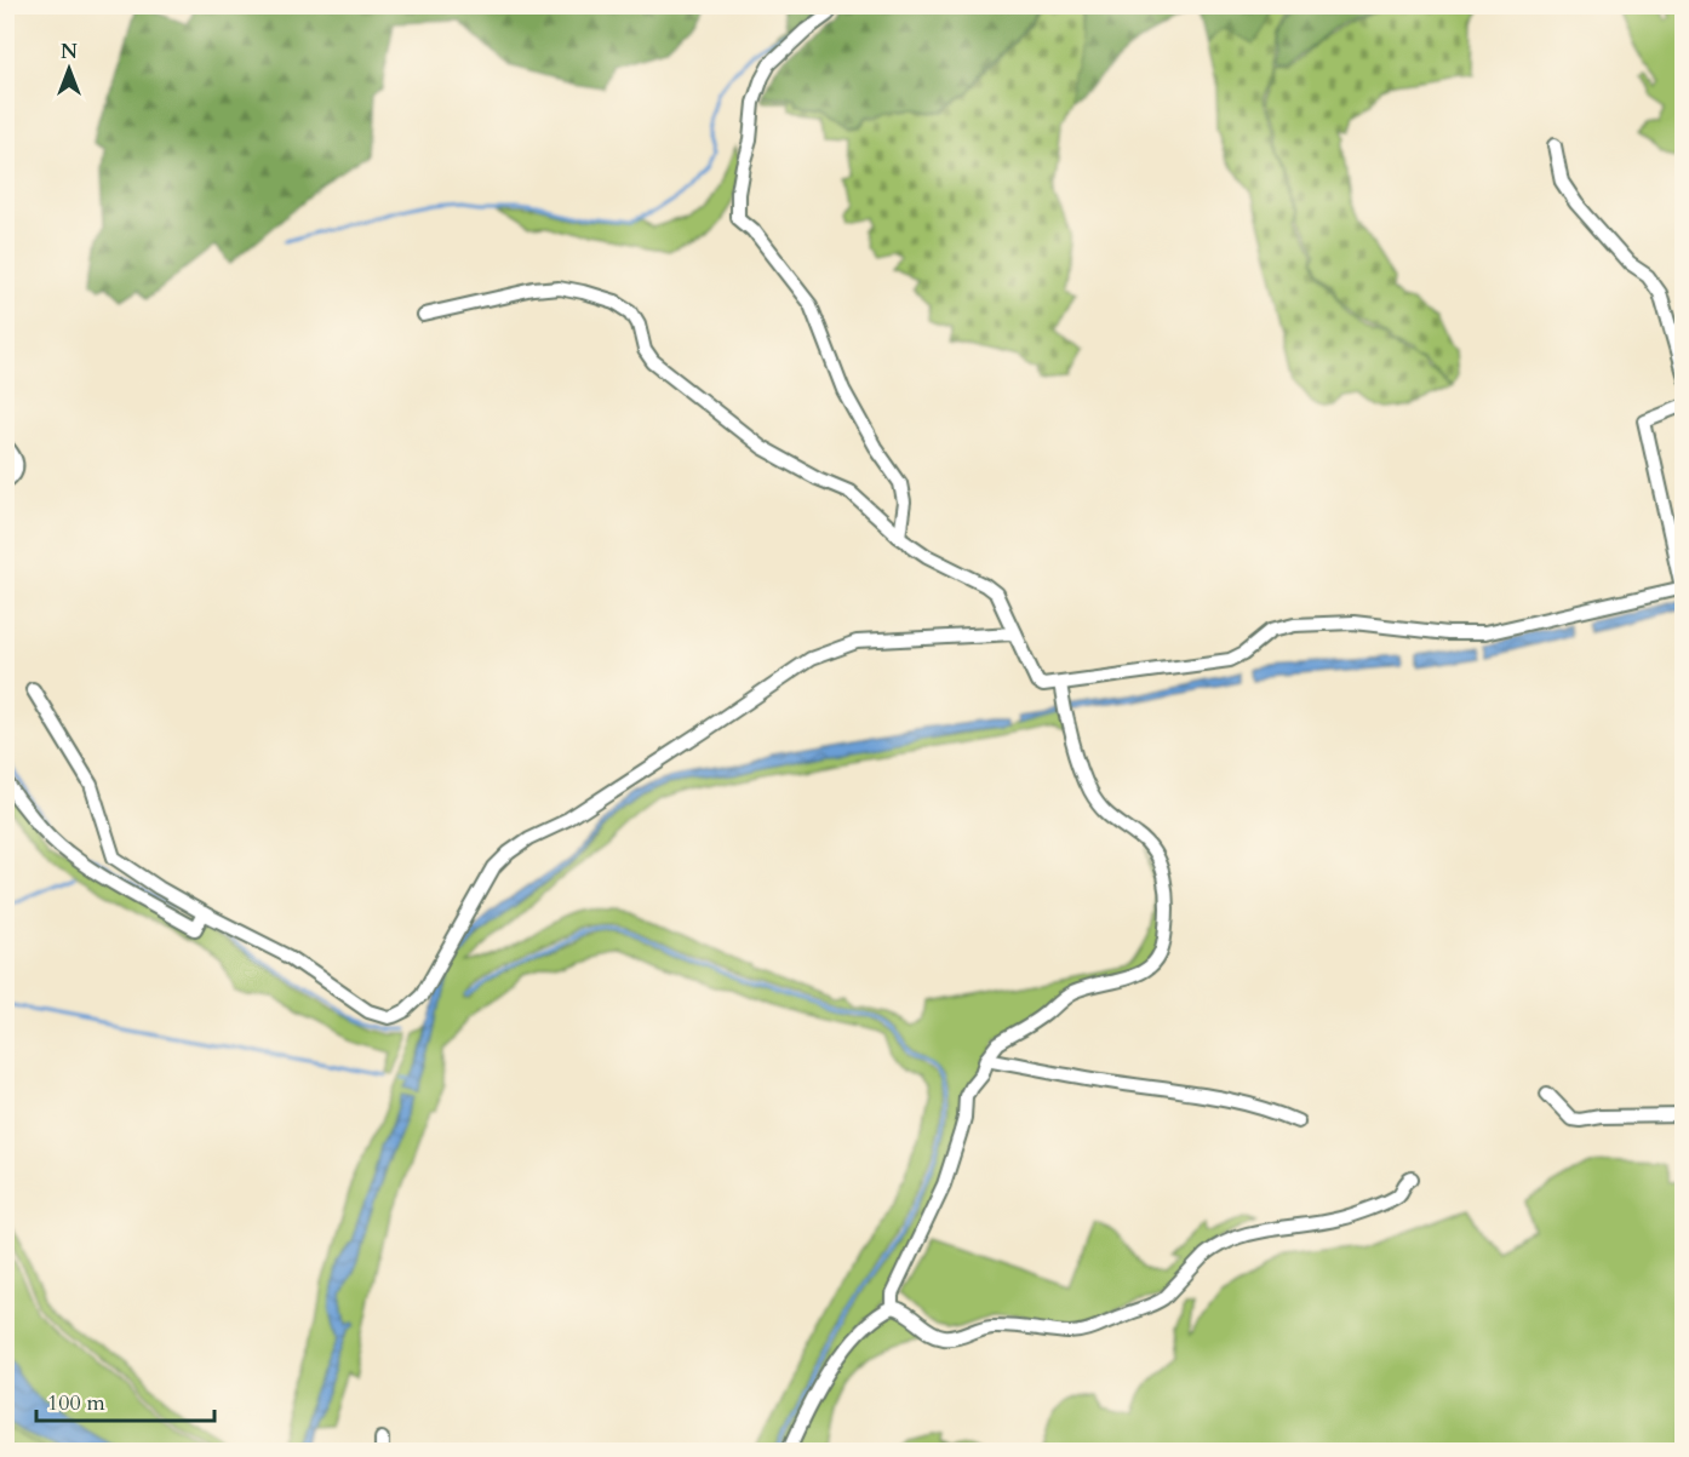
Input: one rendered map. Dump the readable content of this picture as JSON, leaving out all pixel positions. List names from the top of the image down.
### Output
{
  "scale_bar": "100 m",
  "north": "top"
}
